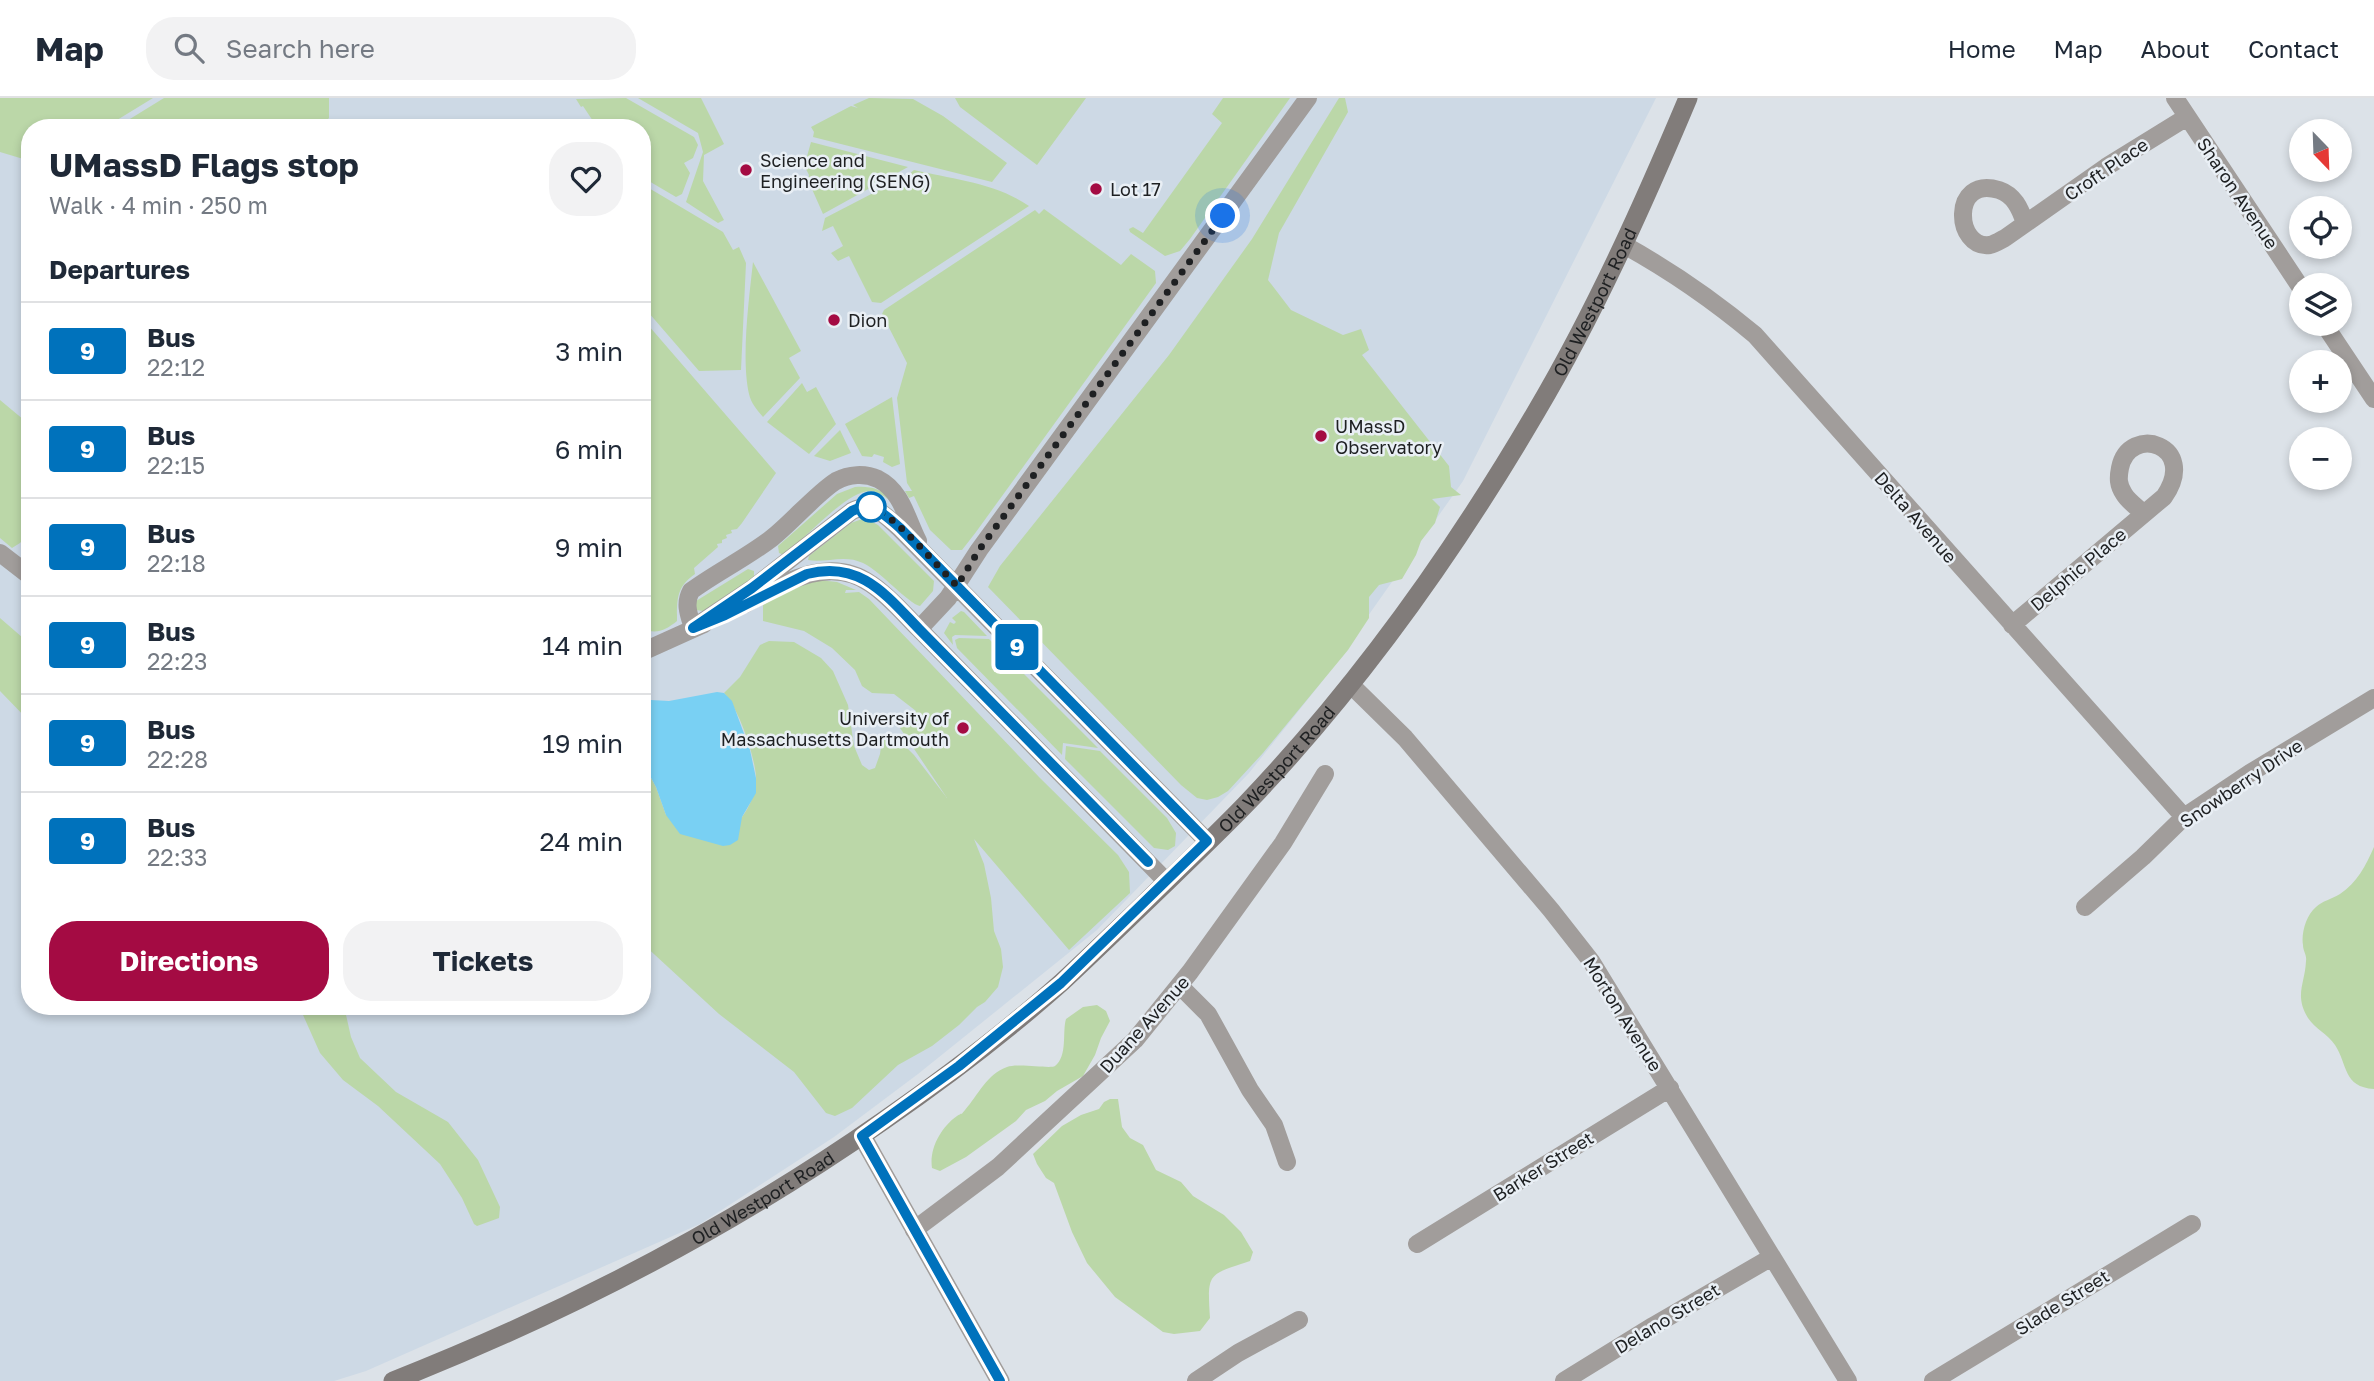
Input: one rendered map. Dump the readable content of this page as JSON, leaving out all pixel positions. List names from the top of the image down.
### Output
{
  "streets": {
    "main road": ["Old Westport Road"],
    "street": [
      "Croft Place",
      "Sharon Avenue",
      "Delta Avenue",
      "Delphic Place",
      "Snowberry Drive",
      "Morton Avenue",
      "Duane Avenue",
      "Barker Street",
      "Slade Street",
      "Delano Street"
    ]
  },
  "crossings": [
    ["Croft Place", "Sharon Avenue"],
    ["Old Westport Road", "Delta Avenue"],
    ["Old Westport Road", "Morton Avenue"],
    ["Delta Avenue", "Delphic Place"],
    ["Delta Avenue", "Snowberry Drive"],
    ["Morton Avenue", "Barker Street"],
    ["Morton Avenue", "Delano Street"]
  ],
  "places": [
    "Science and Engineering (SENG)",
    "Lot 17",
    "Dion",
    "UMassD Observatory",
    "University of Massachusetts Dartmouth"
  ],
  "lines": ["bus line 9"],
  "north": "bottom right",
  "page": {
    "header": "Map",
    "search": "Search here",
    "nav": [
      "Home",
      "Map",
      "About",
      "Contact"
    ],
    "on_map": "9",
    "map_buttons": ["+", "−"],
    "heading": [
      ["UMassD Flags stop", "Walk · 4 min · 250 m"],
      "Departures"
    ],
    "list": [
      {
        "mark": "9",
        "name": "Bus",
        "note": "22:12",
        "value": "3 min"
      },
      {
        "mark": "9",
        "name": "Bus",
        "note": "22:15",
        "value": "6 min"
      },
      {
        "mark": "9",
        "name": "Bus",
        "note": "22:18",
        "value": "9 min"
      },
      {
        "mark": "9",
        "name": "Bus",
        "note": "22:23",
        "value": "14 min"
      },
      {
        "mark": "9",
        "name": "Bus",
        "note": "22:28",
        "value": "19 min"
      },
      {
        "mark": "9",
        "name": "Bus",
        "note": "22:33",
        "value": "24 min"
      }
    ],
    "buttons": ["Directions", "Tickets"]
  }
}
